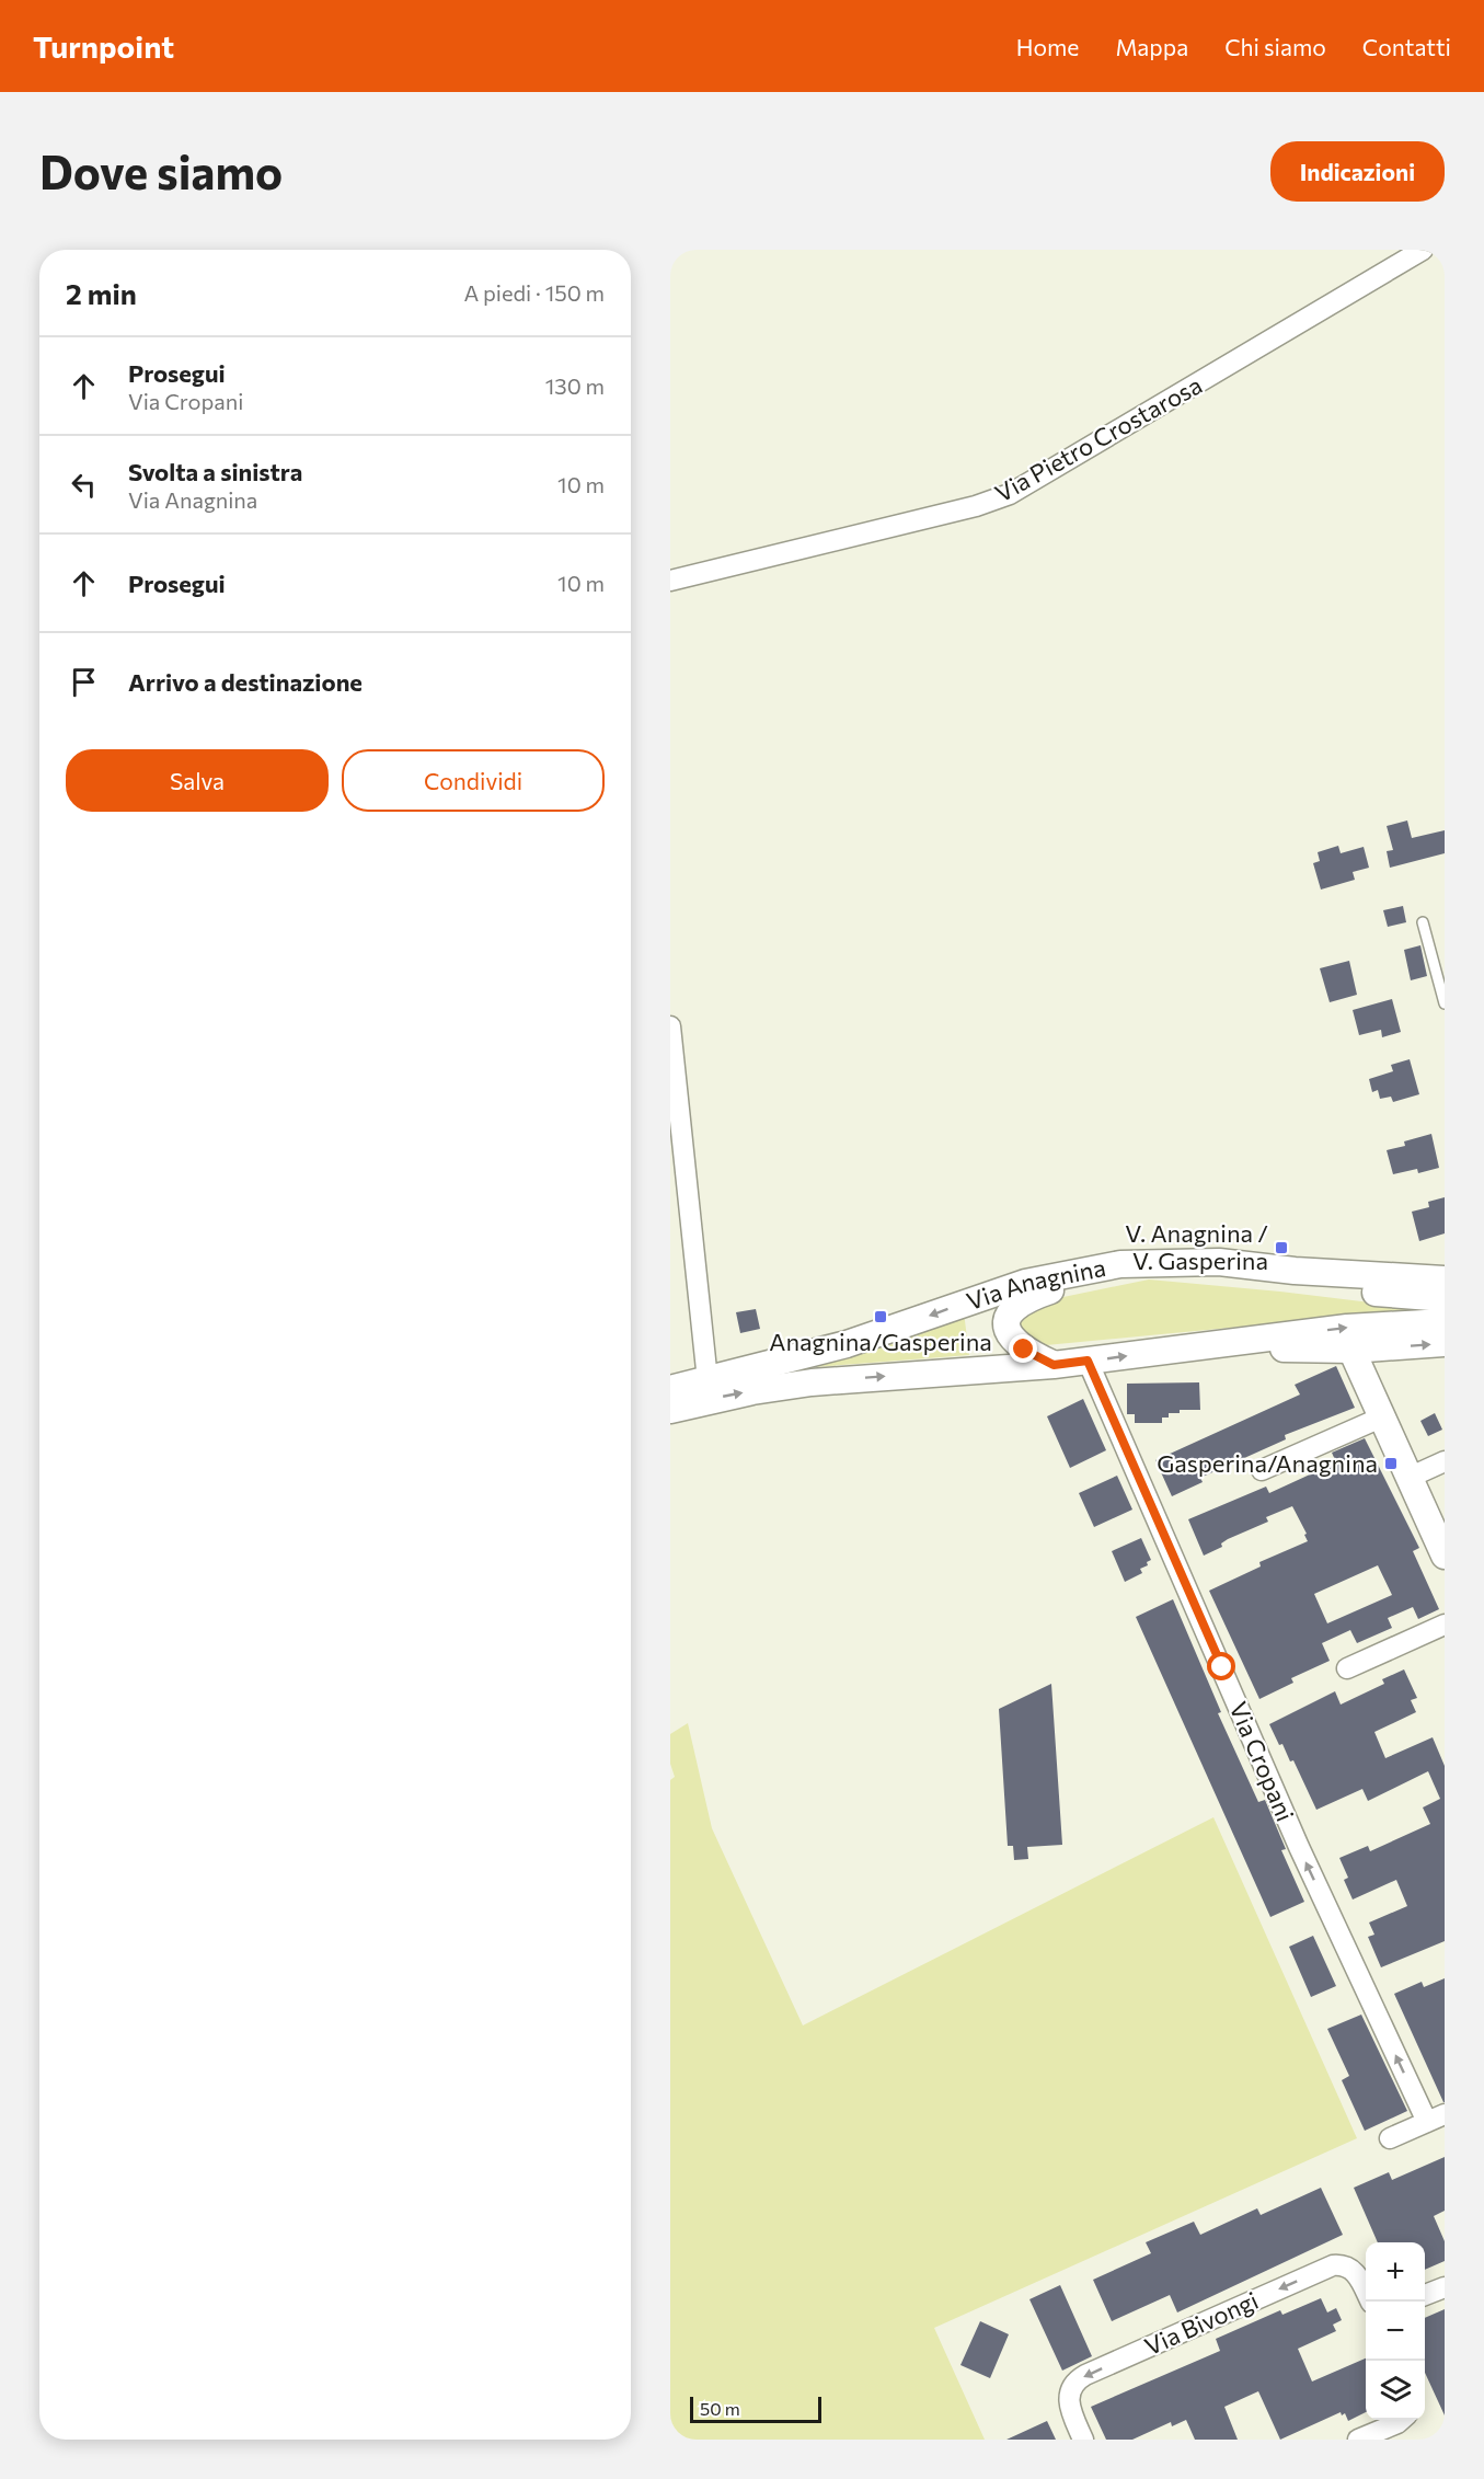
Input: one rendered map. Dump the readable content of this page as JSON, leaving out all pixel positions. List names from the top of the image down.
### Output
{
  "streets": {
    "main road": ["Via Anagnina"],
    "street": ["Via Pietro Crostarosa", "Via Cropani", "Via Bivongi"]
  },
  "one_way": ["Via Cropani"],
  "places": {
    "transit": ["V. Anagnina / V. Gasperina", "Anagnina/Gasperina", "Gasperina/Anagnina"]
  },
  "scale_bar": "50 m",
  "page": {
    "header": "Turnpoint",
    "nav": [
      "Home",
      "Mappa",
      "Chi siamo",
      "Contatti"
    ],
    "buttons": [
      "Indicazioni",
      ["Salva", "Condividi"]
    ],
    "title": "Dove siamo",
    "heading": ["2 min", "A piedi · 150 m"],
    "list": [
      ["Prosegui", "Via Cropani", "130 m"],
      ["Svolta a sinistra", "Via Anagnina", "10 m"],
      ["Prosegui", "10 m"],
      "Arrivo a destinazione"
    ],
    "map_buttons": ["+", "−"],
    "scale": "50 m"
  }
}
